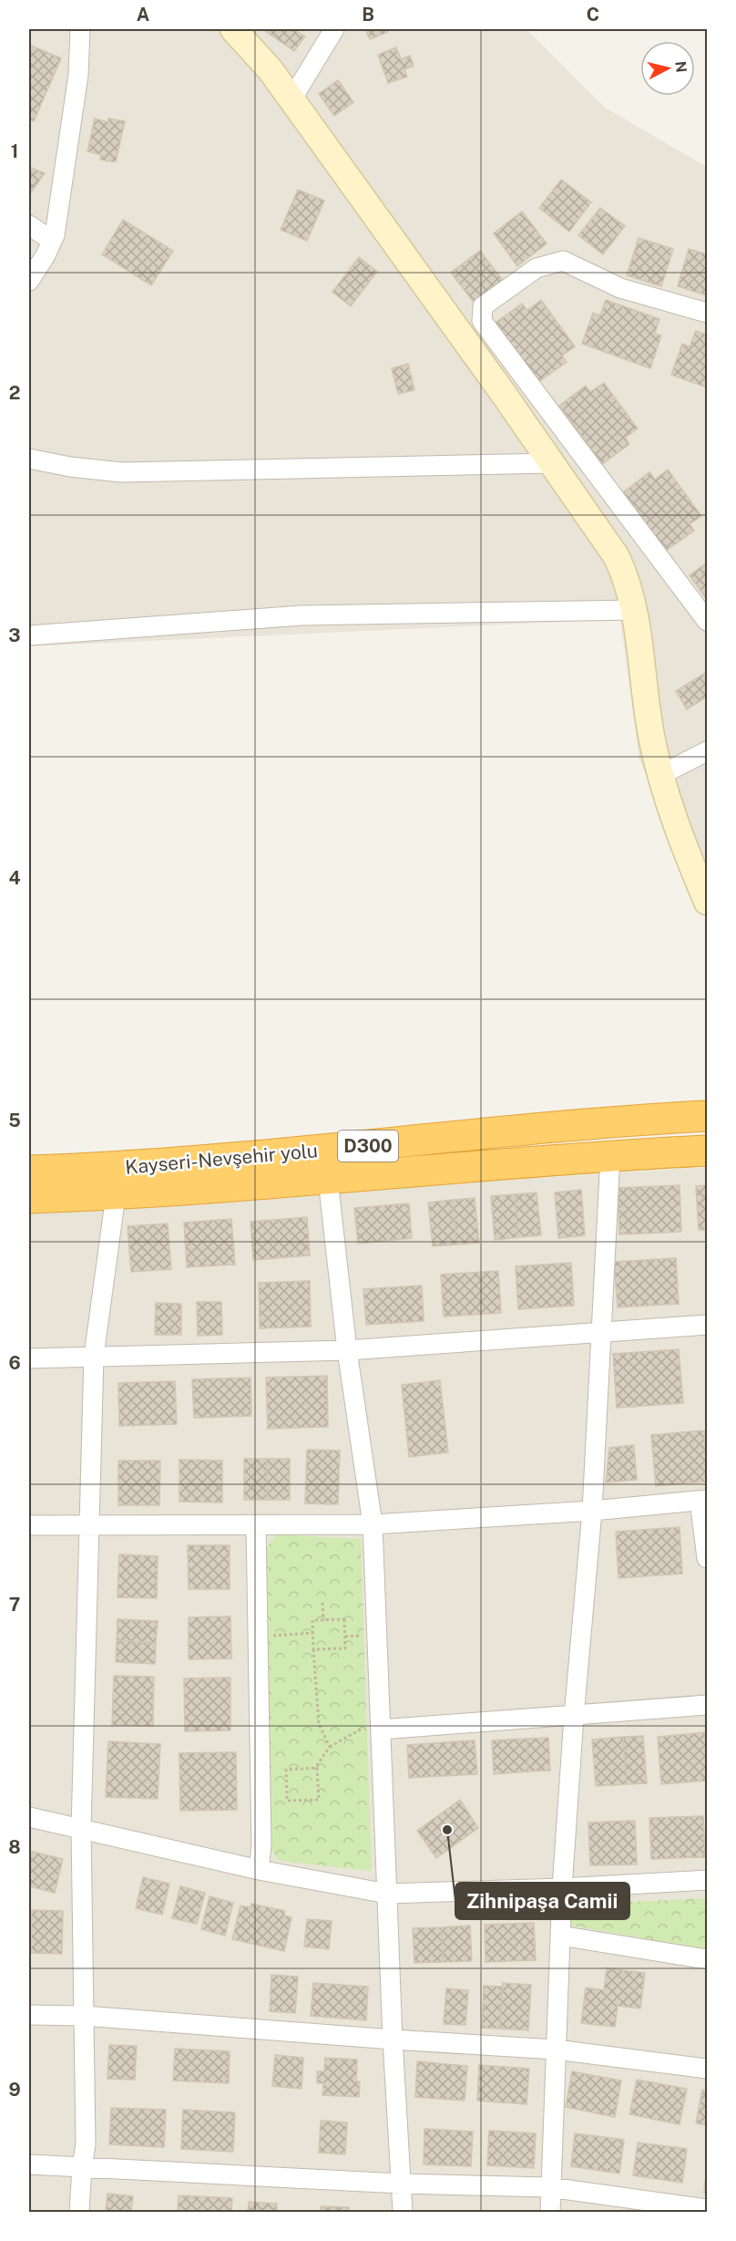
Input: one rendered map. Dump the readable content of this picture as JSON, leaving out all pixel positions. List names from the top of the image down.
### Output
{
  "streets": {
    "highway": ["D300", "Kayseri-Nevşehir yolu"]
  },
  "places": ["Zihnipaşa Camii"],
  "north": "right",
  "grid": {
    "columns": ["A", "B", "C"],
    "rows": [
      "1",
      "2",
      "3",
      "4",
      "5",
      "6",
      "7",
      "8",
      "9"
    ]
  }
}
